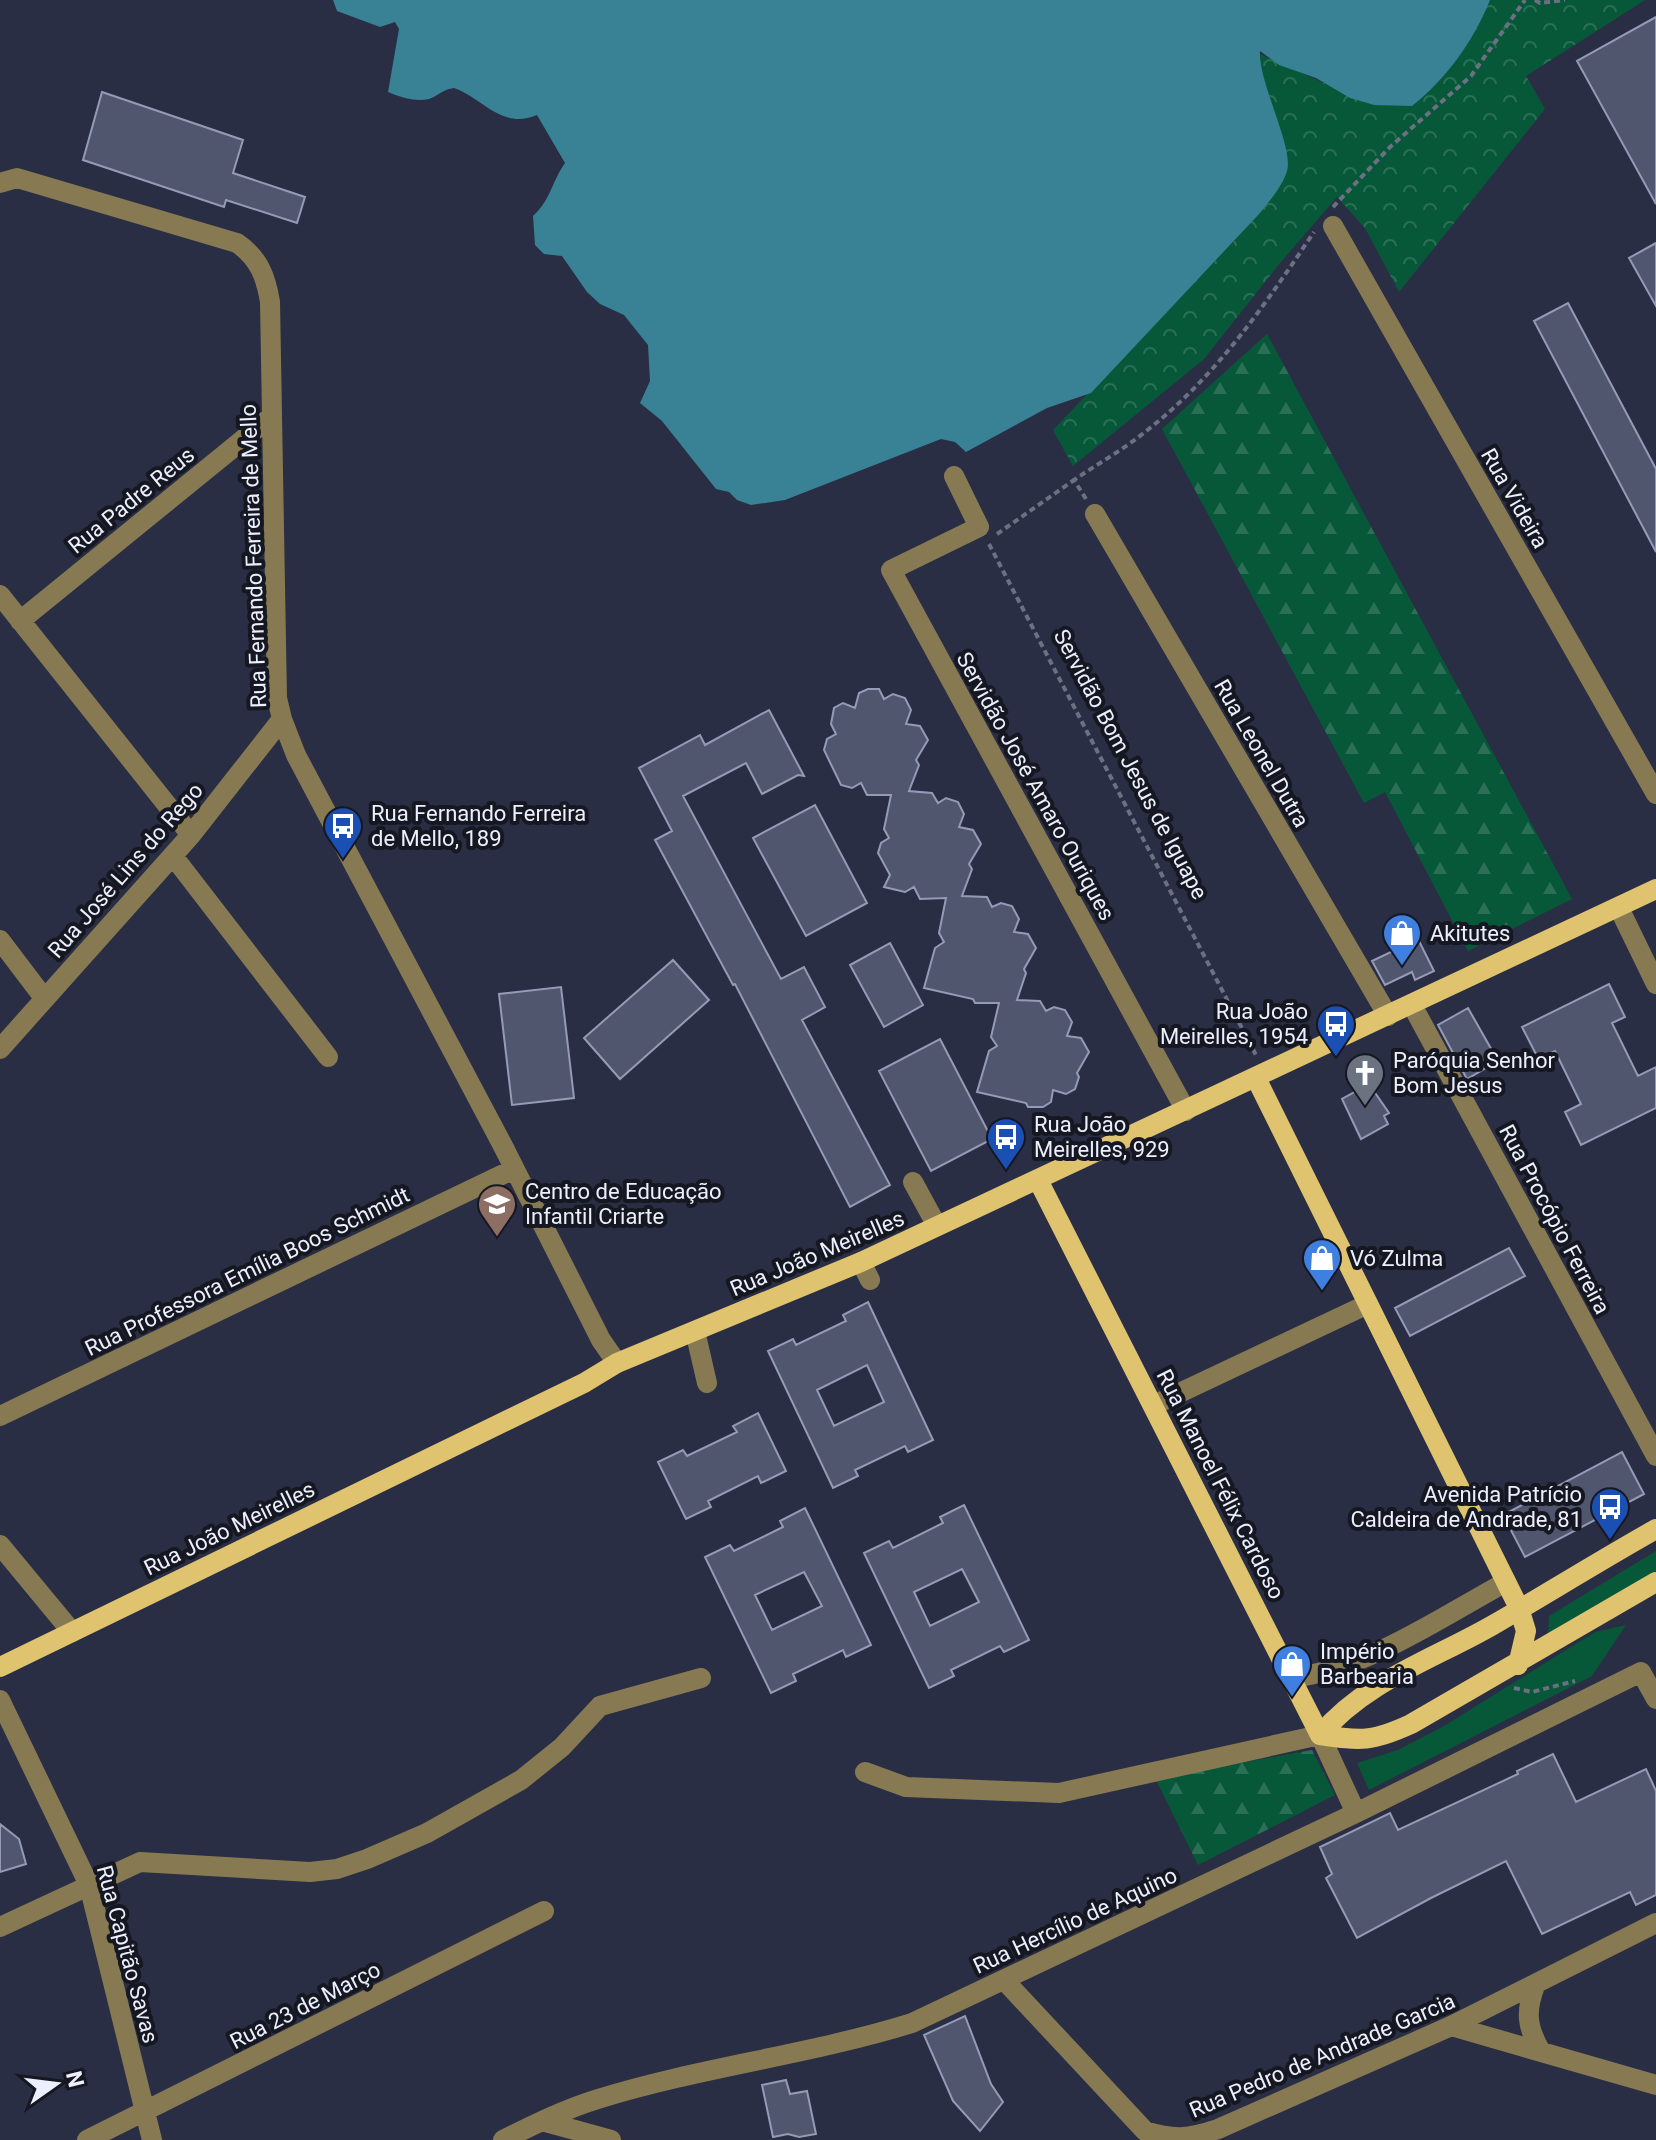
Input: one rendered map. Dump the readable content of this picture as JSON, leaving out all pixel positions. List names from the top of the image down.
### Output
{
  "streets": {
    "main road": ["Rua João Meirelles", "Rua Manoel Félix Cardoso"],
    "street": [
      "Rua Videira",
      "Rua Padre Reus",
      "Rua Fernando Ferreira de Mello",
      "Rua Leonel Dutra",
      "Servidão José Amaro Ouriques",
      "Rua José Lins do Rego",
      "Rua Procópio Ferreira",
      "Rua Professora Emília Boos Schmidt",
      "Rua Hercílio de Aquino",
      "Rua Capitão Savas",
      "Rua 23 de Março",
      "Rua Pedro de Andrade Garcia"
    ],
    "path": ["Servidão Bom Jesus de Iguape"]
  },
  "crossings": [
    ["Rua Padre Reus", "Rua Fernando Ferreira de Mello"],
    ["Rua Fernando Ferreira de Mello", "Rua José Lins do Rego"],
    ["Rua Fernando Ferreira de Mello", "Rua João Meirelles"],
    ["Rua Fernando Ferreira de Mello", "Rua Professora Emília Boos Schmidt"],
    ["Rua Leonel Dutra", "Rua João Meirelles"],
    ["Servidão Bom Jesus de Iguape", "Servidão José Amaro Ouriques"],
    ["Servidão Bom Jesus de Iguape", "Rua João Meirelles"],
    ["Servidão José Amaro Ouriques", "Rua João Meirelles"],
    ["Rua Procópio Ferreira", "Rua João Meirelles"],
    ["Rua João Meirelles", "Rua Manoel Félix Cardoso"],
    ["Rua Manoel Félix Cardoso", "Rua Hercílio de Aquino"],
    ["Rua Hercílio de Aquino", "Rua Pedro de Andrade Garcia"],
    ["Rua Capitão Savas", "Rua 23 de Março"]
  ],
  "places": {
    "bus stop": [
      "Rua Fernando Ferreira de Mello, 189",
      "Rua João Meirelles, 1954",
      "Rua João Meirelles, 929",
      "Avenida Patrício Caldeira de Andrade, 81"
    ],
    "shop": ["Akitutes", "Vó Zulma", "Império Barbearia"],
    "church": ["Paróquia Senhor Bom Jesus"],
    "school or university": ["Centro de Educação Infantil Criarte"]
  },
  "north": "right"
}
